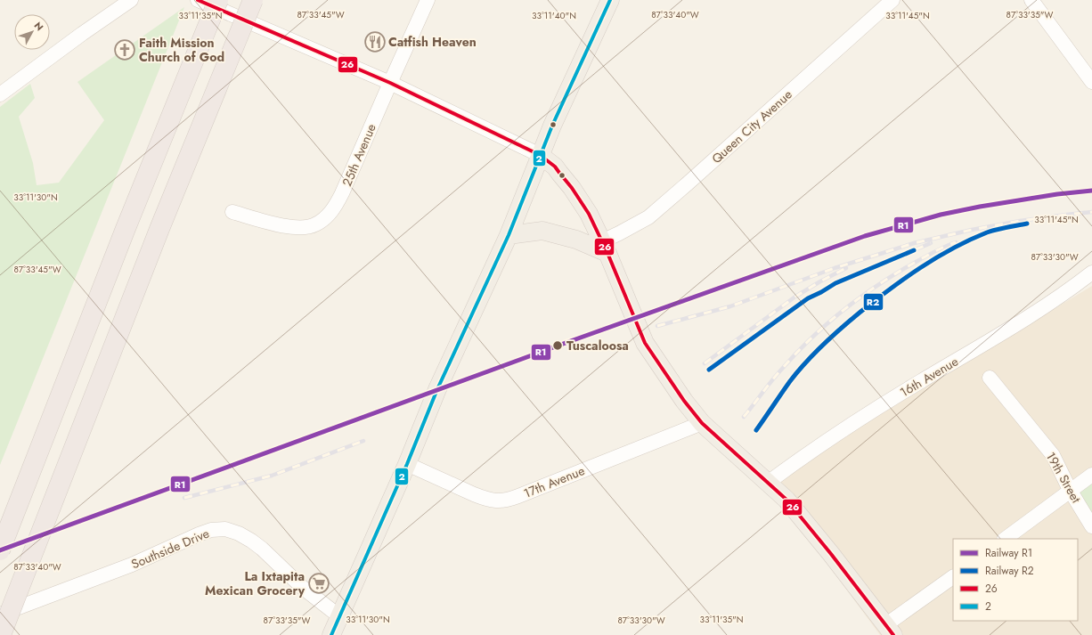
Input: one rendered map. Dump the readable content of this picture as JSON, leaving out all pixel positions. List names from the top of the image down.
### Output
{
  "streets": {
    "street": [
      "Queen City Avenue",
      "25th Avenue",
      "16th Avenue",
      "19th Street",
      "17th Avenue",
      "Southside Drive"
    ]
  },
  "places": {
    "restaurant": ["Catfish Heaven"],
    "church": ["Faith Mission Church of God"],
    "other": ["Tuscaloosa"],
    "supermarket": ["La Ixtapita Mexican Grocery"]
  },
  "lines": [
    "transit line 26",
    "transit line 2",
    "rail line R1",
    "rail line R2"
  ],
  "legend": [
    "Railway R1",
    "Railway R2",
    "26",
    "2"
  ],
  "north": "top right",
  "coordinates": [
    "87°33'40\"W",
    "87°33'35\"W",
    "87°33'45\"W",
    "33°11'35\"N",
    "33°11'40\"N",
    "33°11'45\"N",
    "33°11'30\"N",
    "87°33'30\"W"
  ]
}
